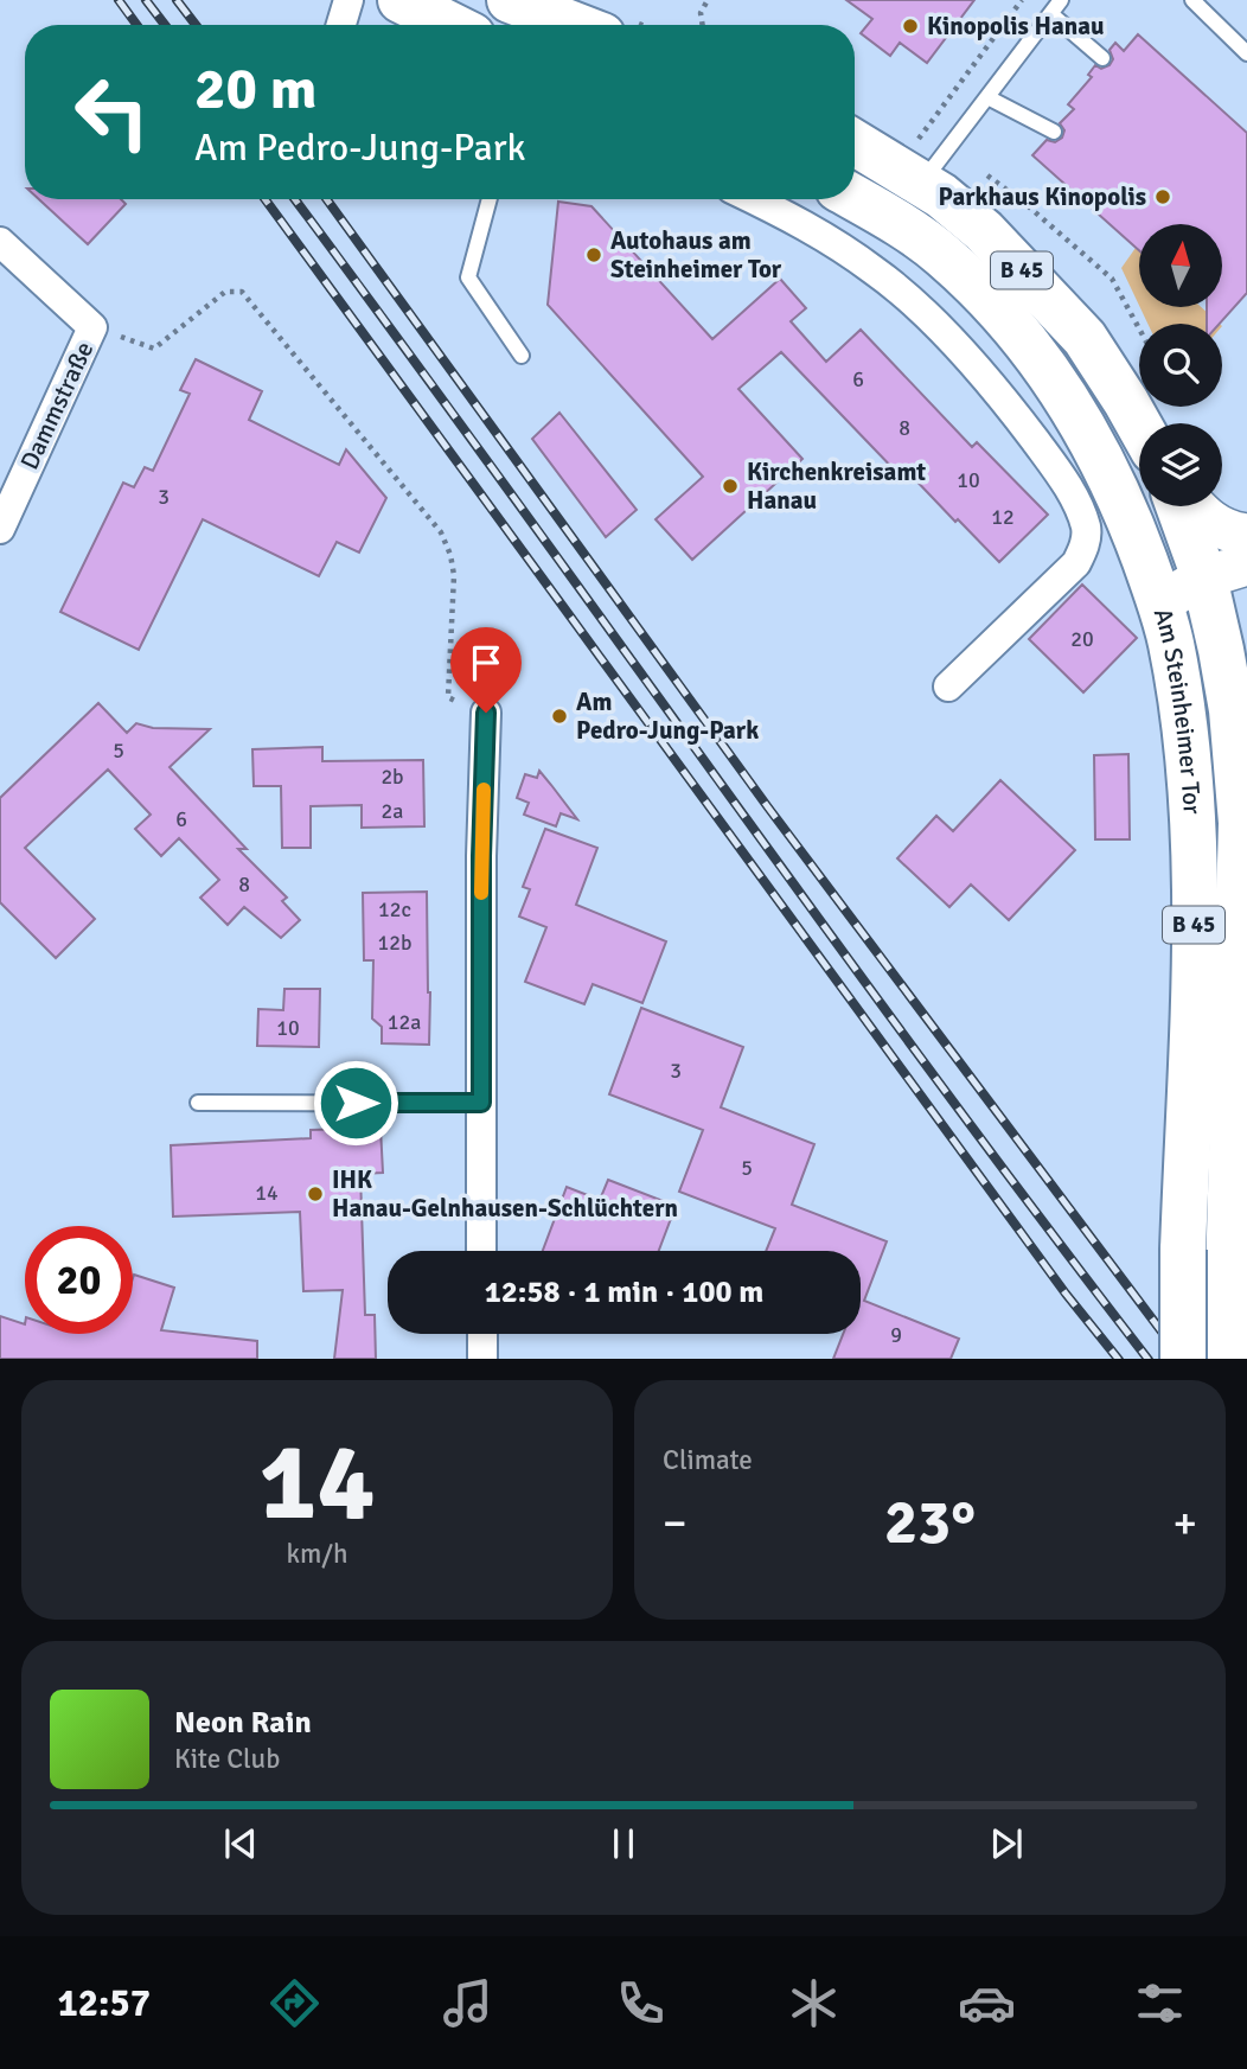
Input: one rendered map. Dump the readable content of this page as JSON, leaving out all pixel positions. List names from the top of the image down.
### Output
{
  "streets": {
    "main road": ["B 45", "Am Steinheimer Tor"],
    "street": ["Dammstraße"]
  },
  "places": [
    "Kinopolis Hanau",
    "Parkhaus Kinopolis",
    "Autohaus am Steinheimer Tor",
    "Kirchenkreisamt Hanau",
    "Am Pedro-Jung-Park",
    "IHK Hanau-Gelnhausen-Schlüchtern"
  ],
  "house_numbers": [
    "6",
    "8",
    "10",
    "3",
    "12",
    "20",
    "5",
    "2b",
    "2a",
    "6",
    "8",
    "12c",
    "12b",
    "12a",
    "10",
    "3",
    "5",
    "14",
    "9"
  ],
  "north": "top",
  "page": {
    "turn": ["20 m", "Am Pedro-Jung-Park"],
    "limit": "20",
    "trip": "12:58 · 1 min · 100 m",
    "tile": [
      ["14", "km/h"],
      "Climate"
    ],
    "heat": ["−", "23°", "+"],
    "song": ["Neon Rain", "Kite Club"],
    "tabs": "12:57"
  }
}
